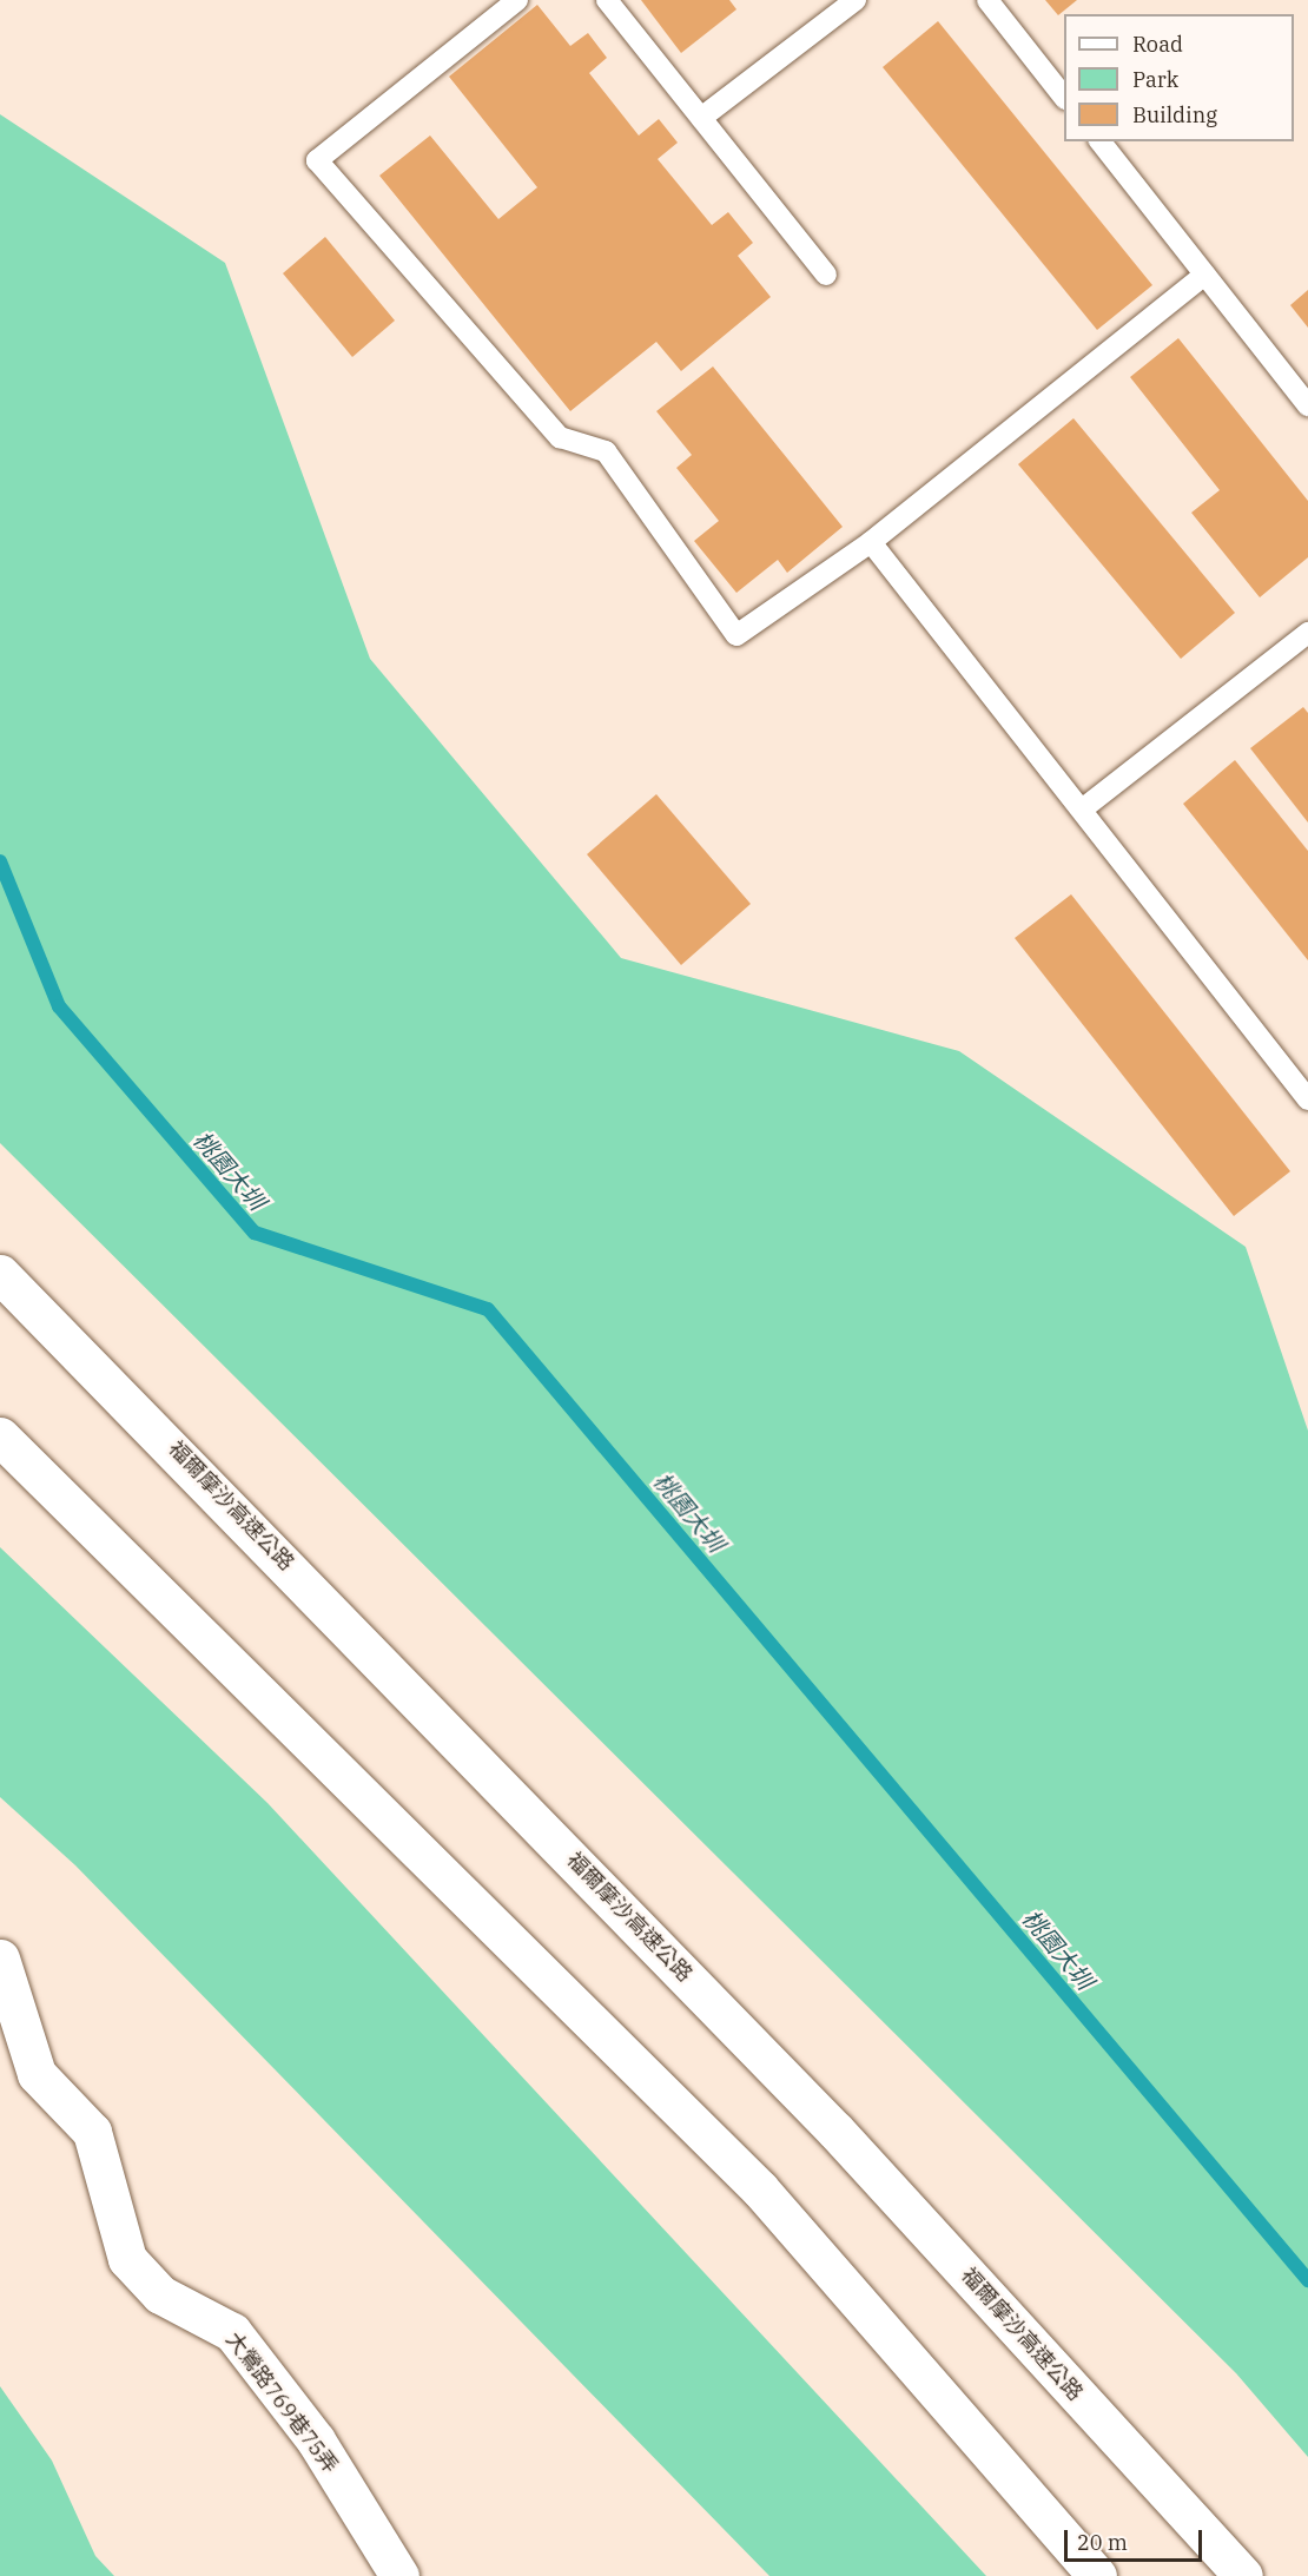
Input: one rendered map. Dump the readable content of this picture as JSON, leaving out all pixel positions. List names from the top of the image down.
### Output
{
  "streets": {
    "main road": ["福爾摩沙高速公路", "大鶯路769巷75弄"]
  },
  "water": ["桃園大圳"],
  "legend": ["Road", "Park", "Building"],
  "scale_bar": "20 m"
}
